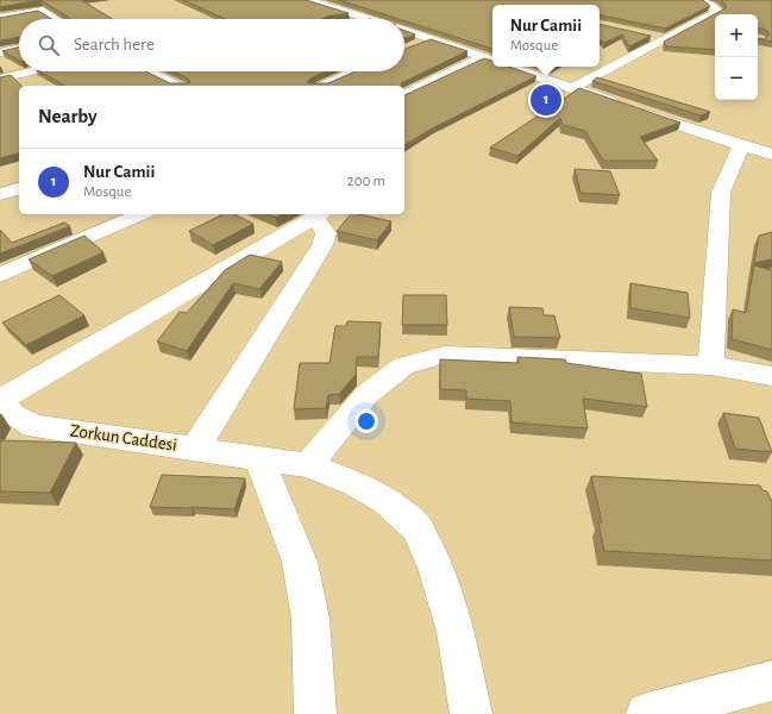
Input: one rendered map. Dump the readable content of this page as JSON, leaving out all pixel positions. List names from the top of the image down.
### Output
{
  "streets": {
    "main road": ["Zorkun Caddesi"]
  },
  "page": {
    "popup": ["Nur Camii", "Mosque"],
    "map_buttons": ["+", "−"],
    "search": "Search here",
    "pins": "1",
    "heading": "Nearby",
    "list": [
      {
        "mark": "1",
        "name": "Nur Camii",
        "note": "Mosque",
        "value": "200 m"
      }
    ]
  }
}
